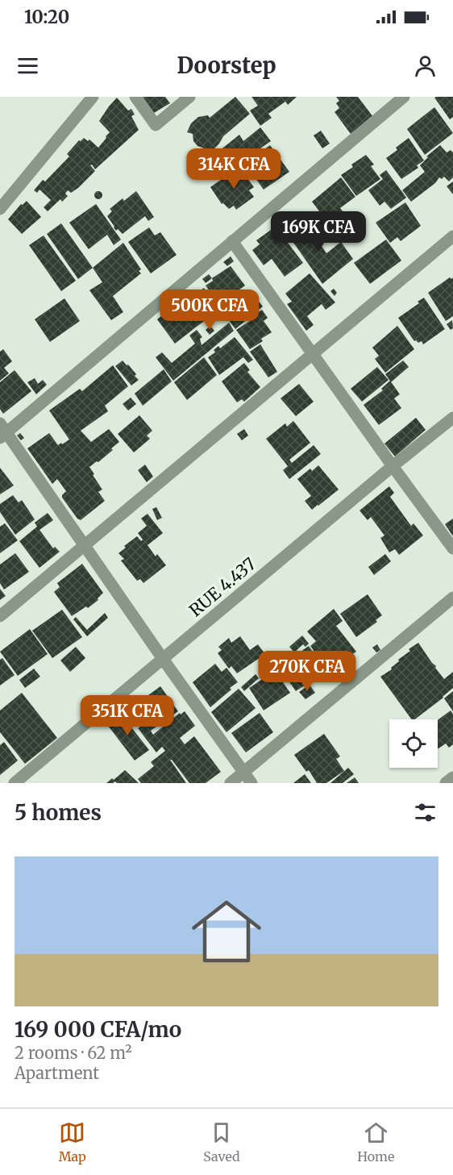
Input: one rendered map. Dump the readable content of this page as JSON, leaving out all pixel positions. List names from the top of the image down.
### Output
{
  "streets": {
    "street": ["RUE 4.437"]
  },
  "page": {
    "status": "10:20",
    "header": "Doorstep",
    "price": [
      "314K CFA",
      "169K CFA",
      "500K CFA",
      "270K CFA",
      "351K CFA"
    ],
    "heading": "5 homes",
    "list": [
      {
        "name": "169 000 CFA/mo",
        "note": "2 rooms · 62 m² · Apartment"
      }
    ],
    "tabs": ["Map", "Saved", "Home"]
  }
}
